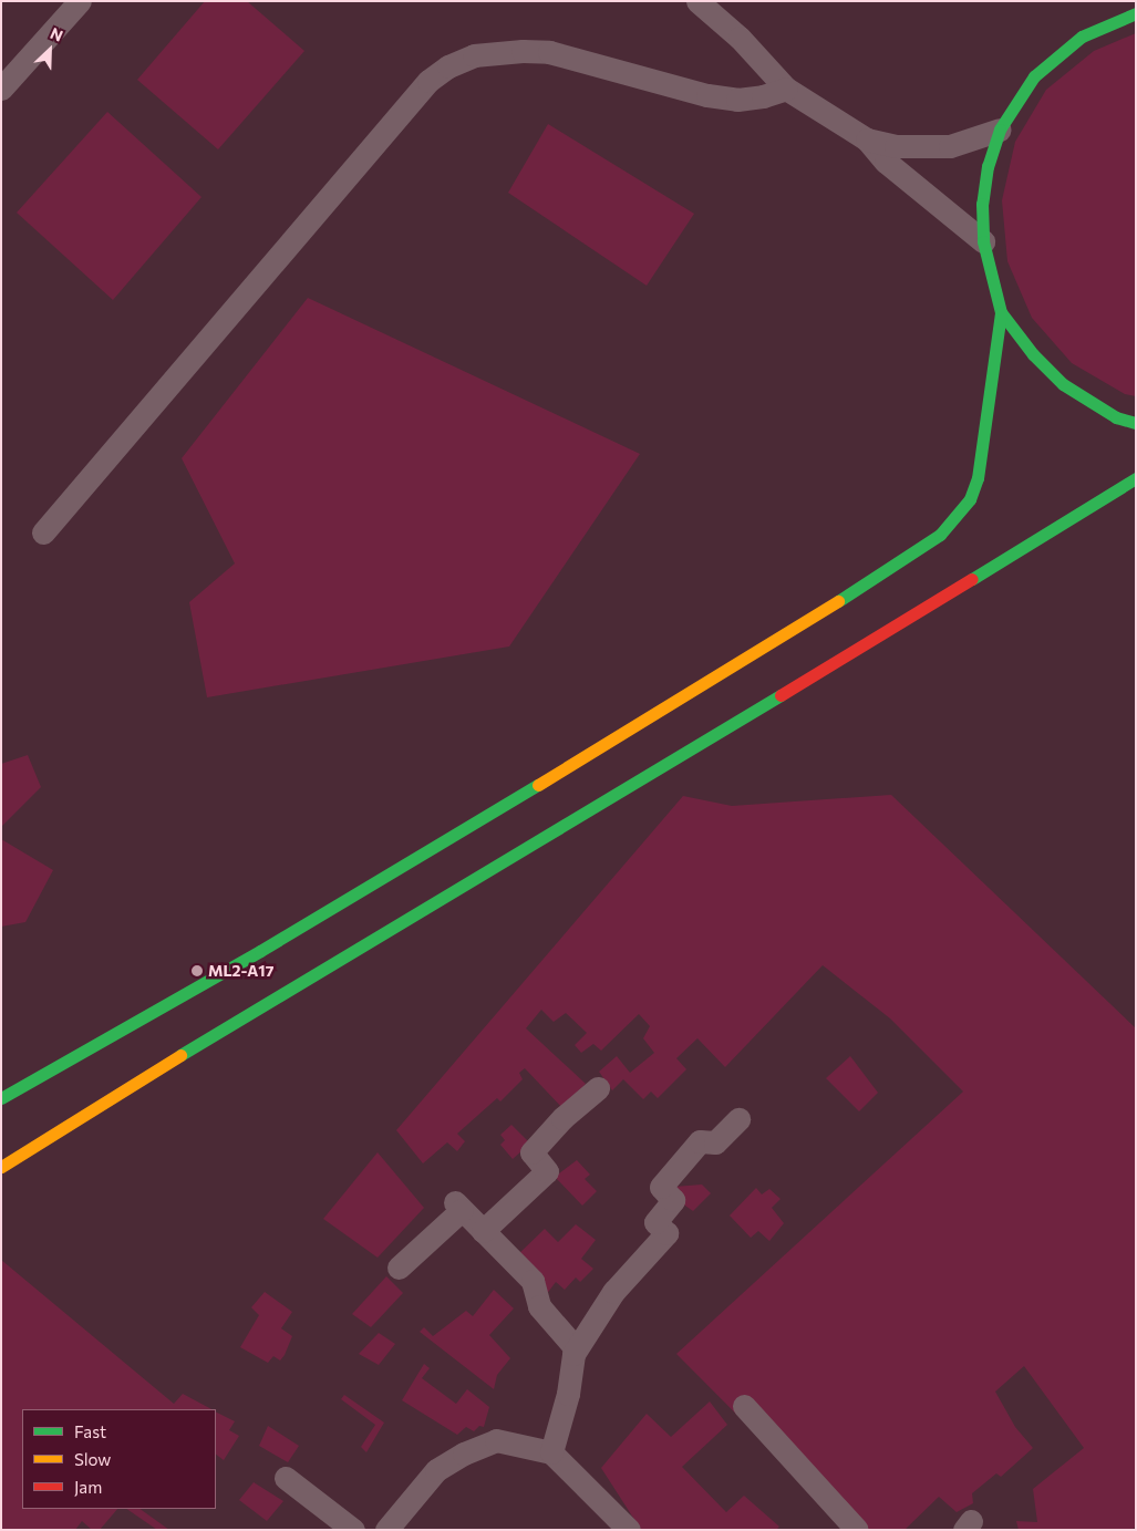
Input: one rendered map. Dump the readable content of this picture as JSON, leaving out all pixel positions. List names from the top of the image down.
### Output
{
  "places": ["ML2-A17"],
  "legend": ["Fast", "Slow", "Jam"],
  "north": "top right"
}
